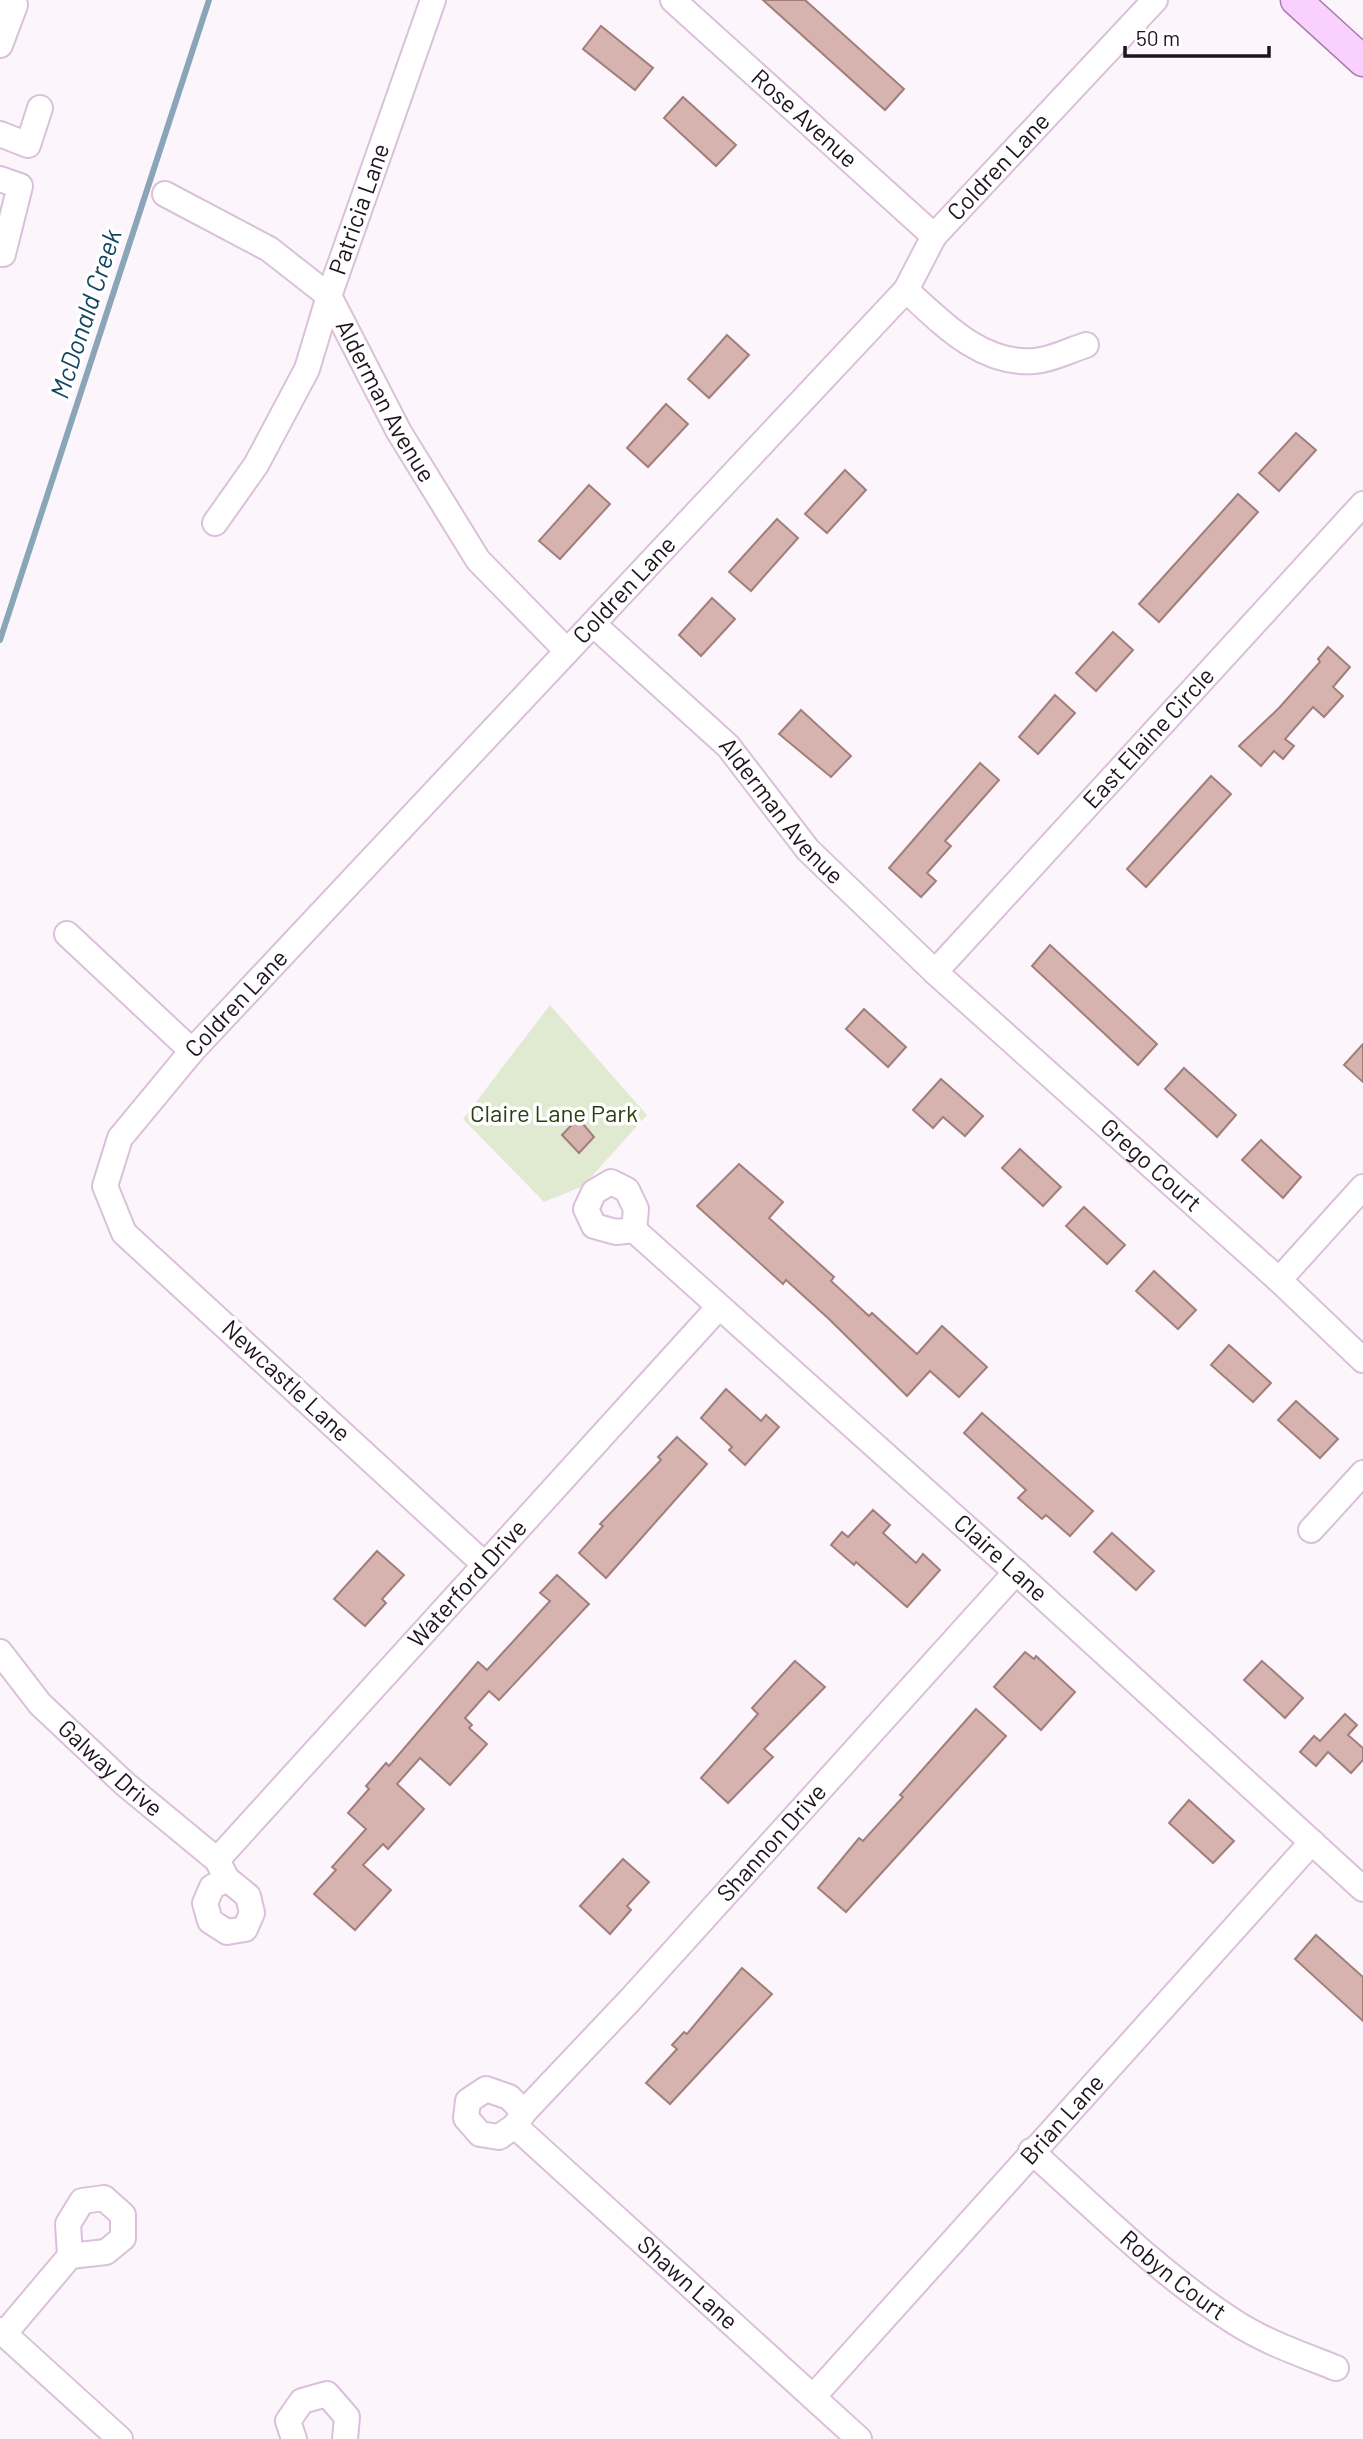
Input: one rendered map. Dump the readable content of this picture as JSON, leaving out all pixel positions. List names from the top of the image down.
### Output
{
  "streets": {
    "street": [
      "Rose Avenue",
      "Coldren Lane",
      "Patricia Lane",
      "Alderman Avenue",
      "East Elaine Circle",
      "Grego Court",
      "Newcastle Lane",
      "Claire Lane",
      "Waterford Drive",
      "Galway Drive",
      "Shannon Drive",
      "Brian Lane",
      "Robyn Court",
      "Shawn Lane"
    ]
  },
  "crossings": [
    ["Rose Avenue", "Coldren Lane"],
    ["Coldren Lane", "Alderman Avenue"],
    ["Coldren Lane", "Newcastle Lane"],
    ["Patricia Lane", "Alderman Avenue"],
    ["Alderman Avenue", "East Elaine Circle"],
    ["Alderman Avenue", "Grego Court"],
    ["East Elaine Circle", "Grego Court"],
    ["Newcastle Lane", "Waterford Drive"],
    ["Claire Lane", "Waterford Drive"],
    ["Claire Lane", "Shannon Drive"],
    ["Claire Lane", "Brian Lane"],
    ["Waterford Drive", "Galway Drive"],
    ["Shannon Drive", "Shawn Lane"],
    ["Brian Lane", "Robyn Court"],
    ["Brian Lane", "Shawn Lane"]
  ],
  "water": ["McDonald Creek"],
  "parks": ["Claire Lane Park"],
  "scale_bar": "50 m"
}
